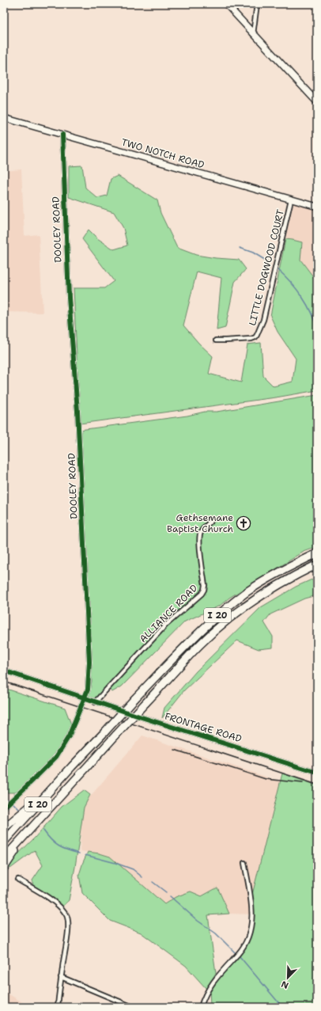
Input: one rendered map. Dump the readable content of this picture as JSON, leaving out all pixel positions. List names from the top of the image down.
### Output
{
  "streets": {
    "highway": ["I 20"],
    "street": [
      "TWO NOTCH ROAD",
      "DOOLEY ROAD",
      "LITTLE DOGWOOD COURT",
      "ALLIANCE ROAD",
      "FRONTAGE ROAD"
    ]
  },
  "crossings": [
    ["TWO NOTCH ROAD", "DOOLEY ROAD"],
    ["TWO NOTCH ROAD", "LITTLE DOGWOOD COURT"],
    ["DOOLEY ROAD", "FRONTAGE ROAD"],
    ["ALLIANCE ROAD", "FRONTAGE ROAD"]
  ],
  "places": {
    "church": ["Gethsemane Baptist Church"]
  },
  "north": "bottom left"
}
